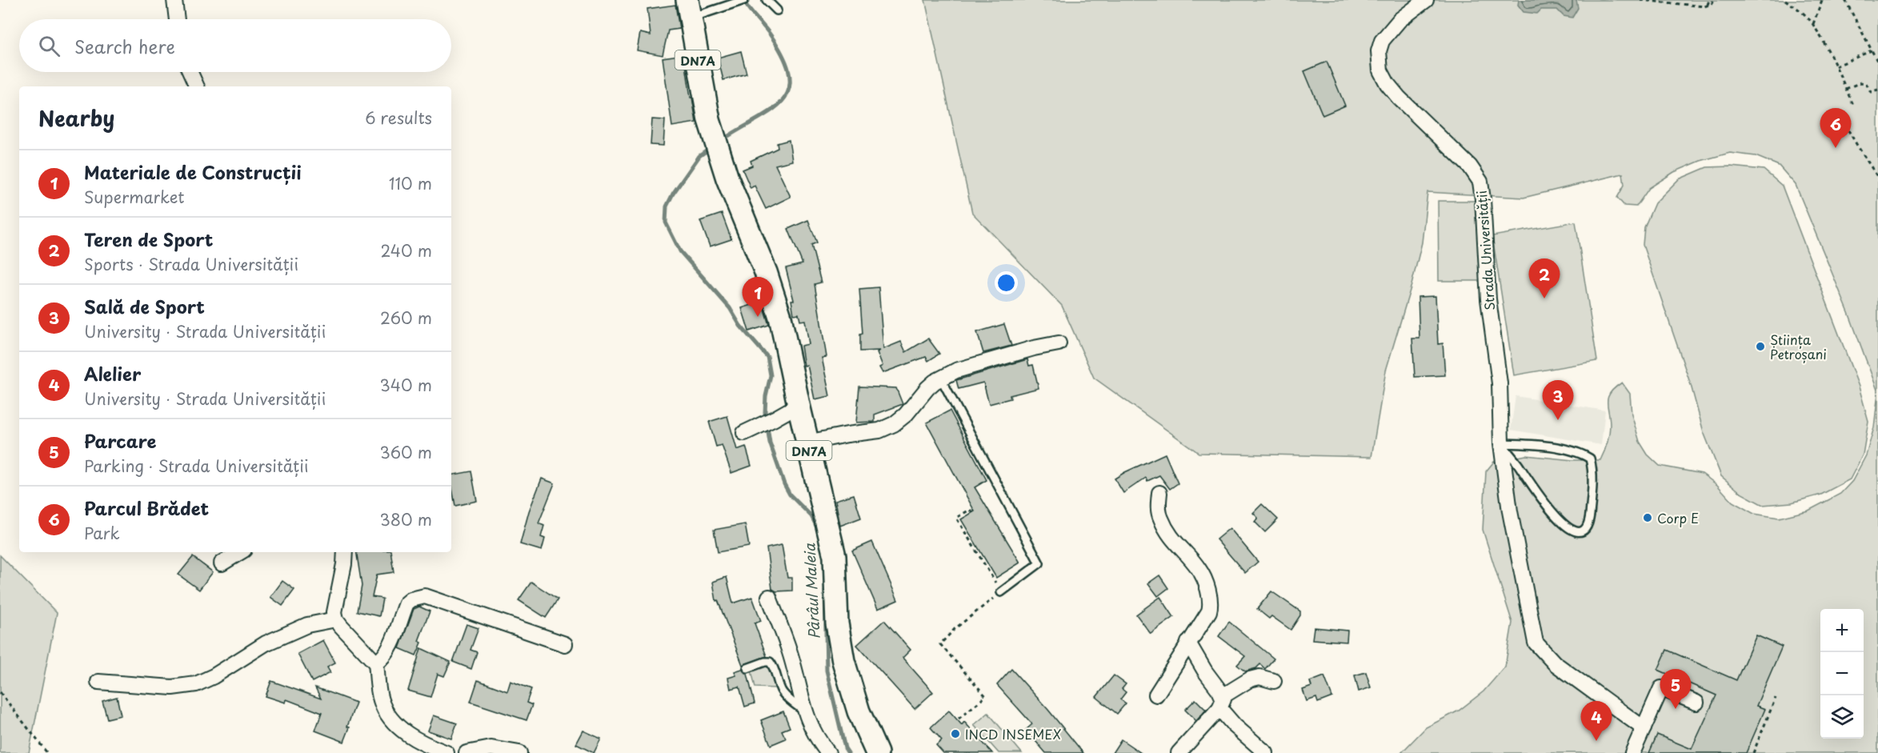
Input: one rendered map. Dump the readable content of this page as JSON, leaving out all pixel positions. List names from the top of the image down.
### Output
{
  "streets": {
    "main road": ["DN7A"],
    "street": ["Strada Universității"]
  },
  "water": ["Pârâul Maleia"],
  "places": ["Știința Petroșani", "Corp E", "INCD INSEMEX"],
  "page": {
    "search": "Search here",
    "heading": ["Nearby", "6 results"],
    "pins": [
      "6",
      "2",
      "1",
      "3",
      "5",
      "4"
    ],
    "list": [
      {
        "mark": "1",
        "name": "Materiale de Construcții",
        "note": "Supermarket",
        "value": "110 m"
      },
      {
        "mark": "2",
        "name": "Teren de Sport",
        "note": "Sports · Strada Universității",
        "value": "240 m"
      },
      {
        "mark": "3",
        "name": "Sală de Sport",
        "note": "University · Strada Universității",
        "value": "260 m"
      },
      {
        "mark": "4",
        "name": "Alelier",
        "note": "University · Strada Universității",
        "value": "340 m"
      },
      {
        "mark": "5",
        "name": "Parcare",
        "note": "Parking · Strada Universității",
        "value": "360 m"
      },
      {
        "mark": "6",
        "name": "Parcul Brădet",
        "note": "Park",
        "value": "380 m"
      }
    ],
    "map_buttons": ["+", "−"]
  }
}
